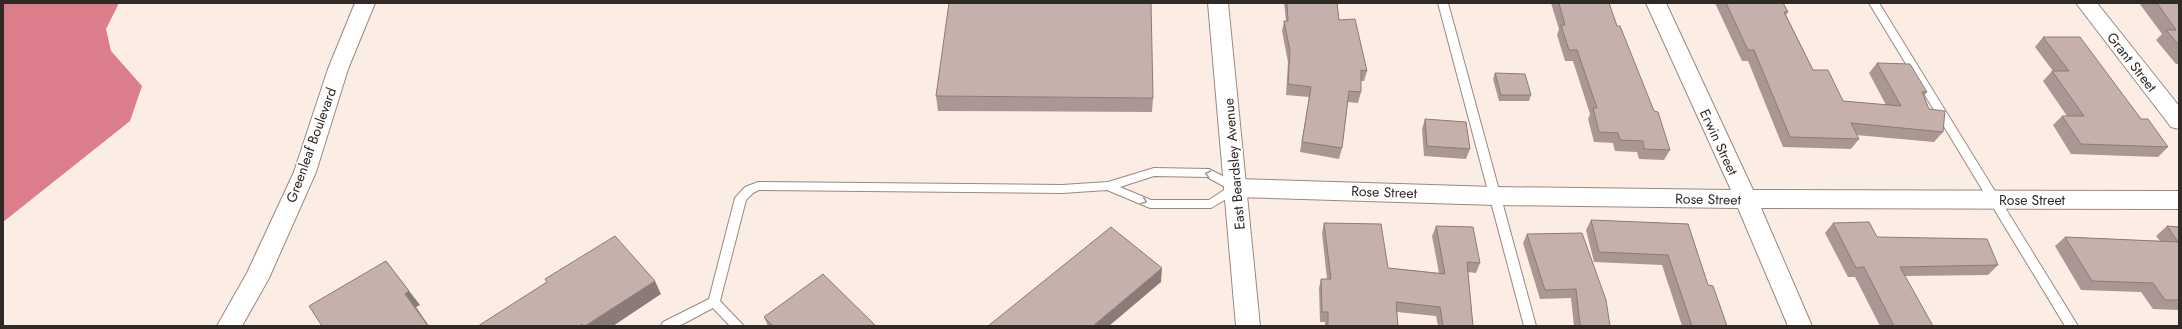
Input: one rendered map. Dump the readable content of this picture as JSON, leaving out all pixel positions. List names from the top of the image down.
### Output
{
  "streets": {
    "street": [
      "Grant Street",
      "Erwin Street",
      "Greenleaf Boulevard",
      "East Beardsley Avenue",
      "Rose Street"
    ]
  },
  "crossings": [
    ["Erwin Street", "Rose Street"],
    ["East Beardsley Avenue", "Rose Street"]
  ]
}
